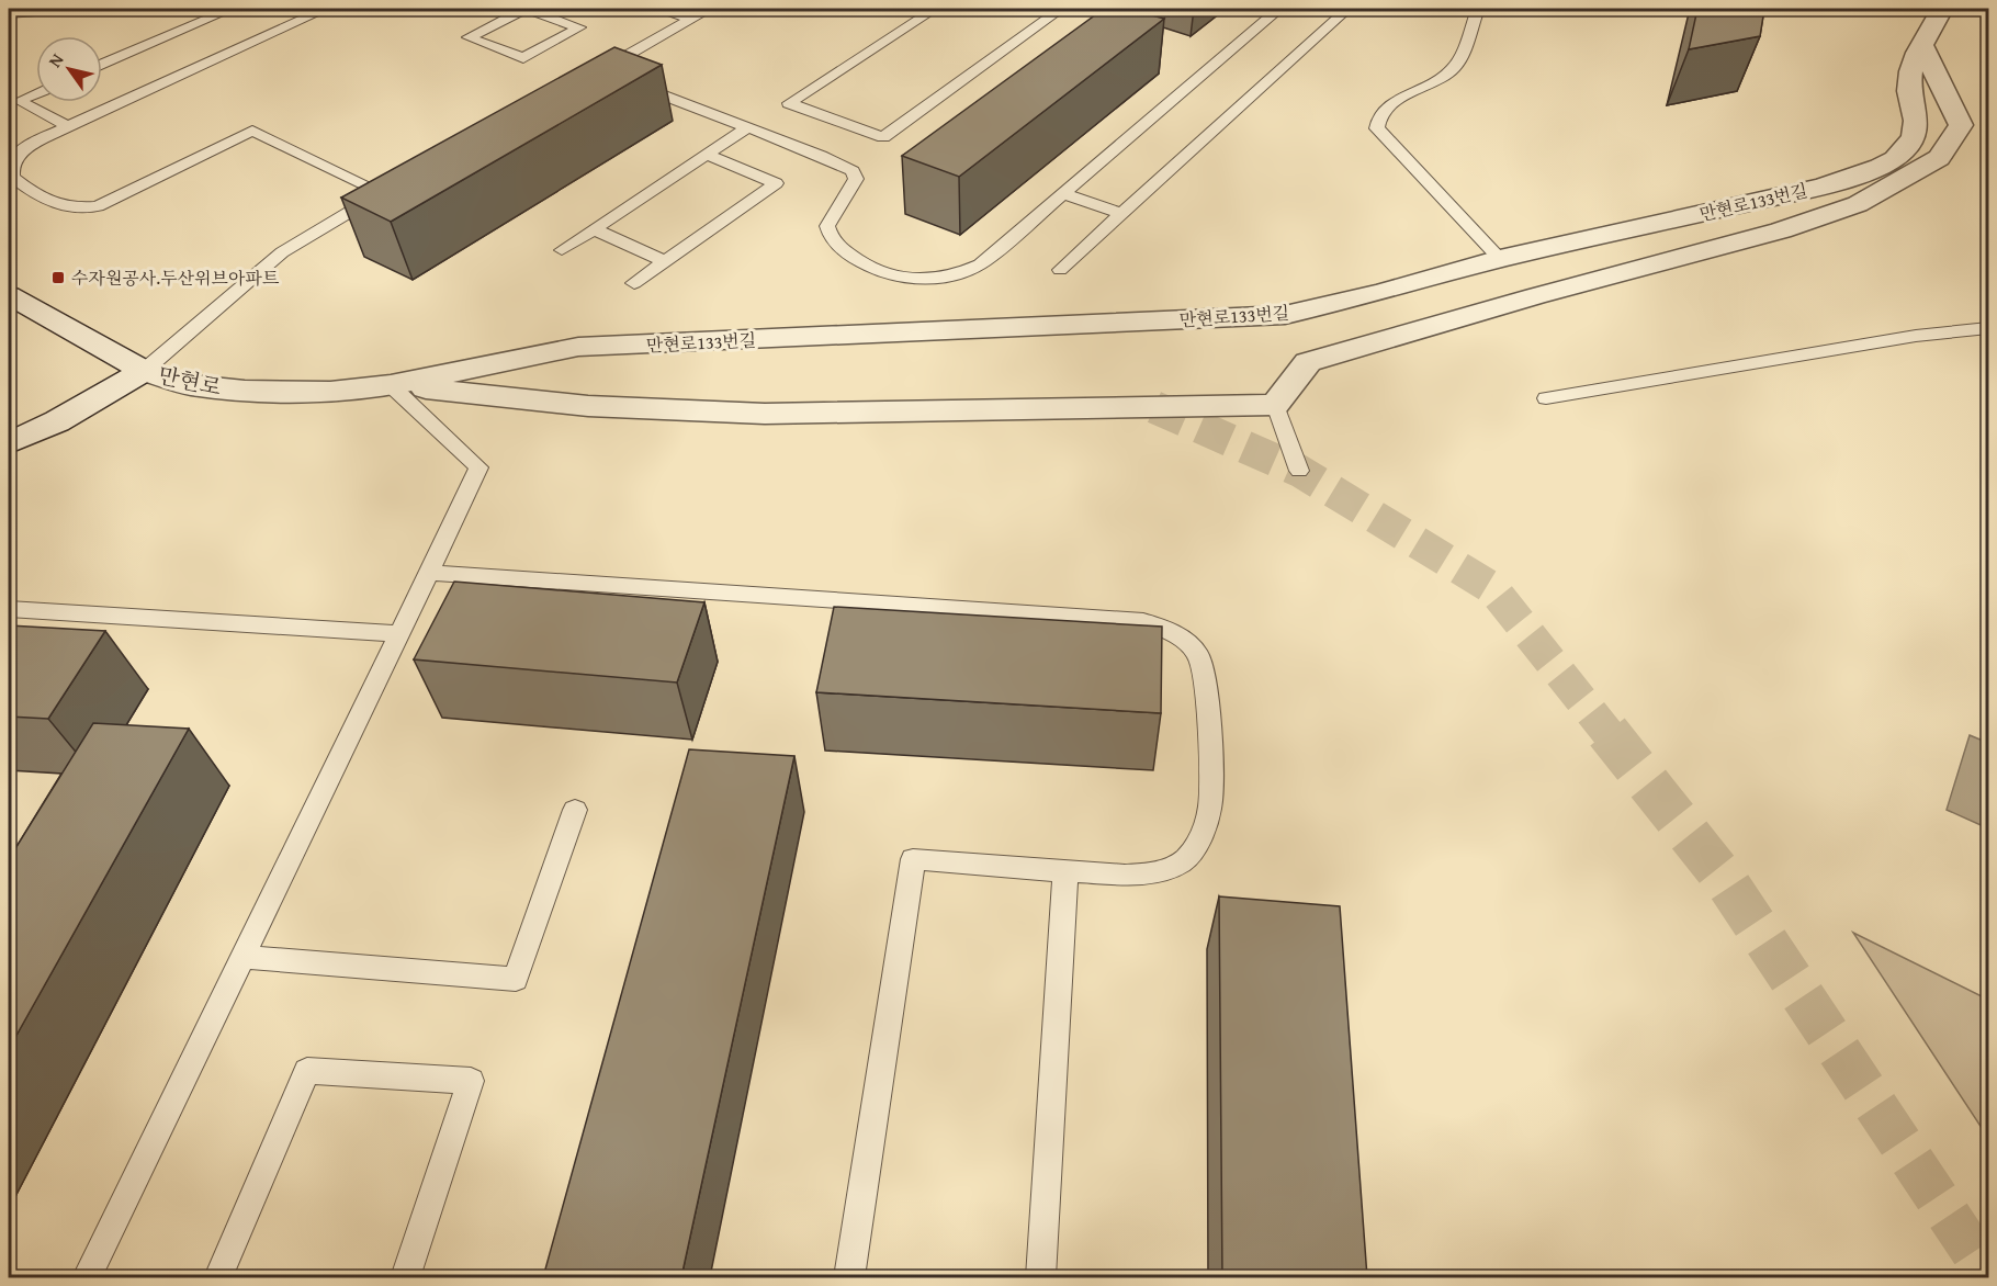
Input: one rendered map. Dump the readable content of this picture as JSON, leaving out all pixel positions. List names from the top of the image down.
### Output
{
  "streets": {
    "street": ["만현로133번길", "만현로"]
  },
  "crossings": [
    ["만현로133번길", "만현로"]
  ],
  "places": {
    "transit": ["수자원공사.두산위브아파트"]
  },
  "north": "top left"
}
